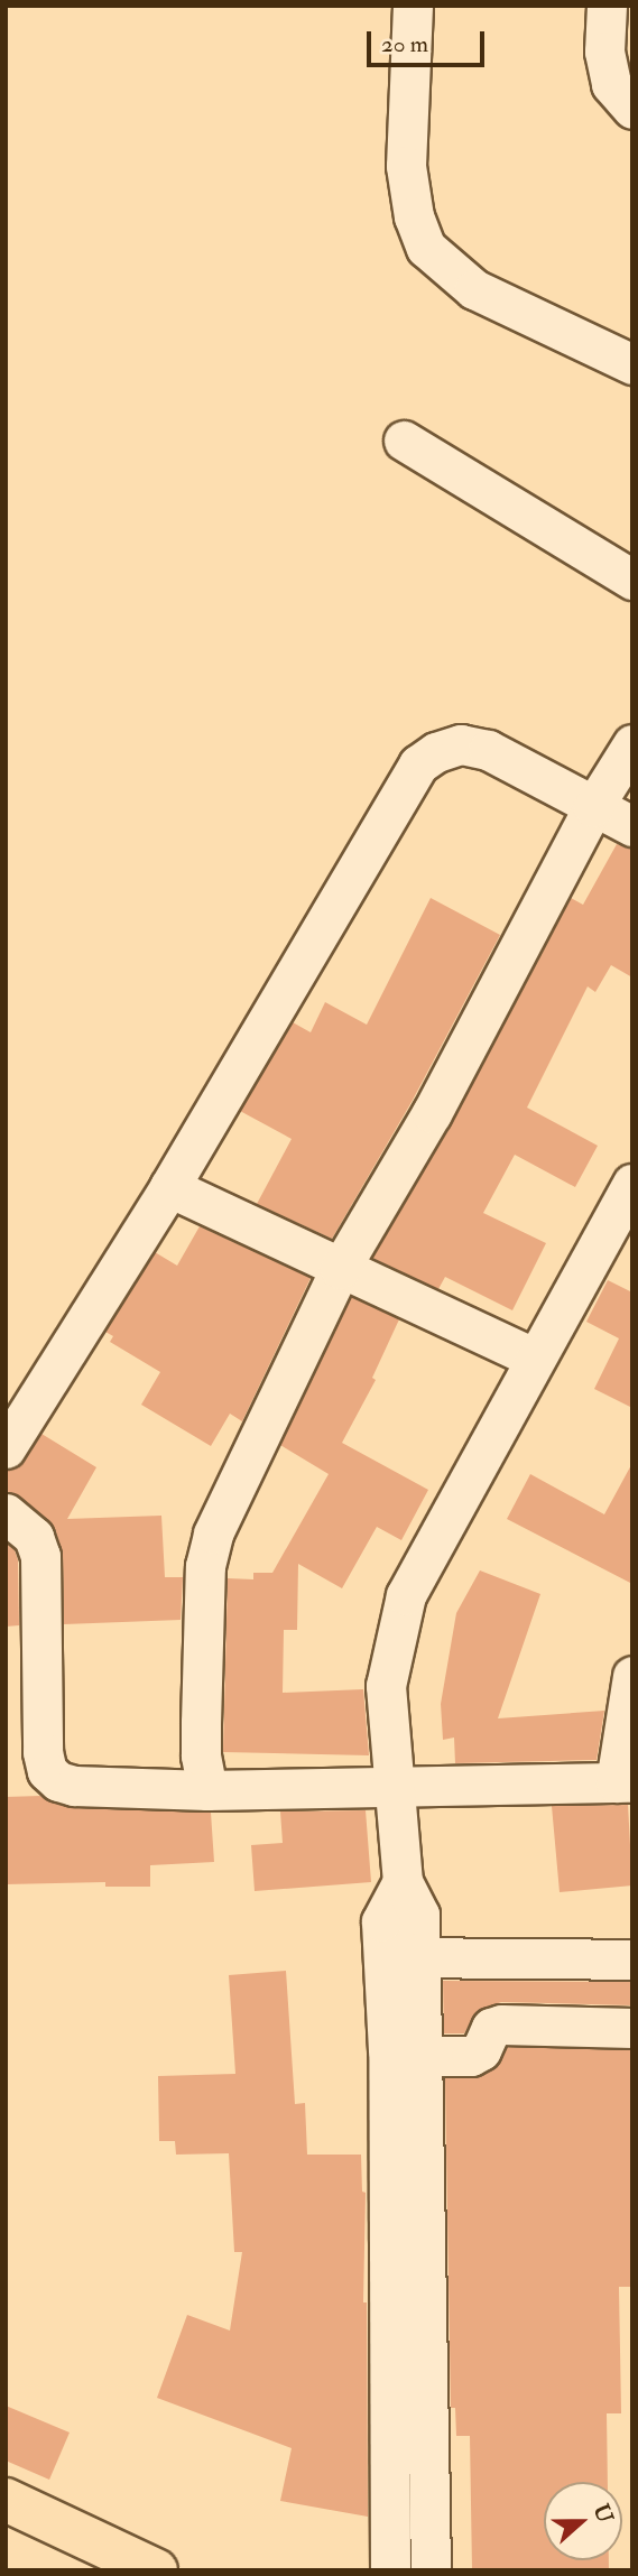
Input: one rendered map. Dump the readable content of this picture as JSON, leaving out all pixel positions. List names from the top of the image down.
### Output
{
  "scale_bar": "20 m",
  "north": "right"
}
